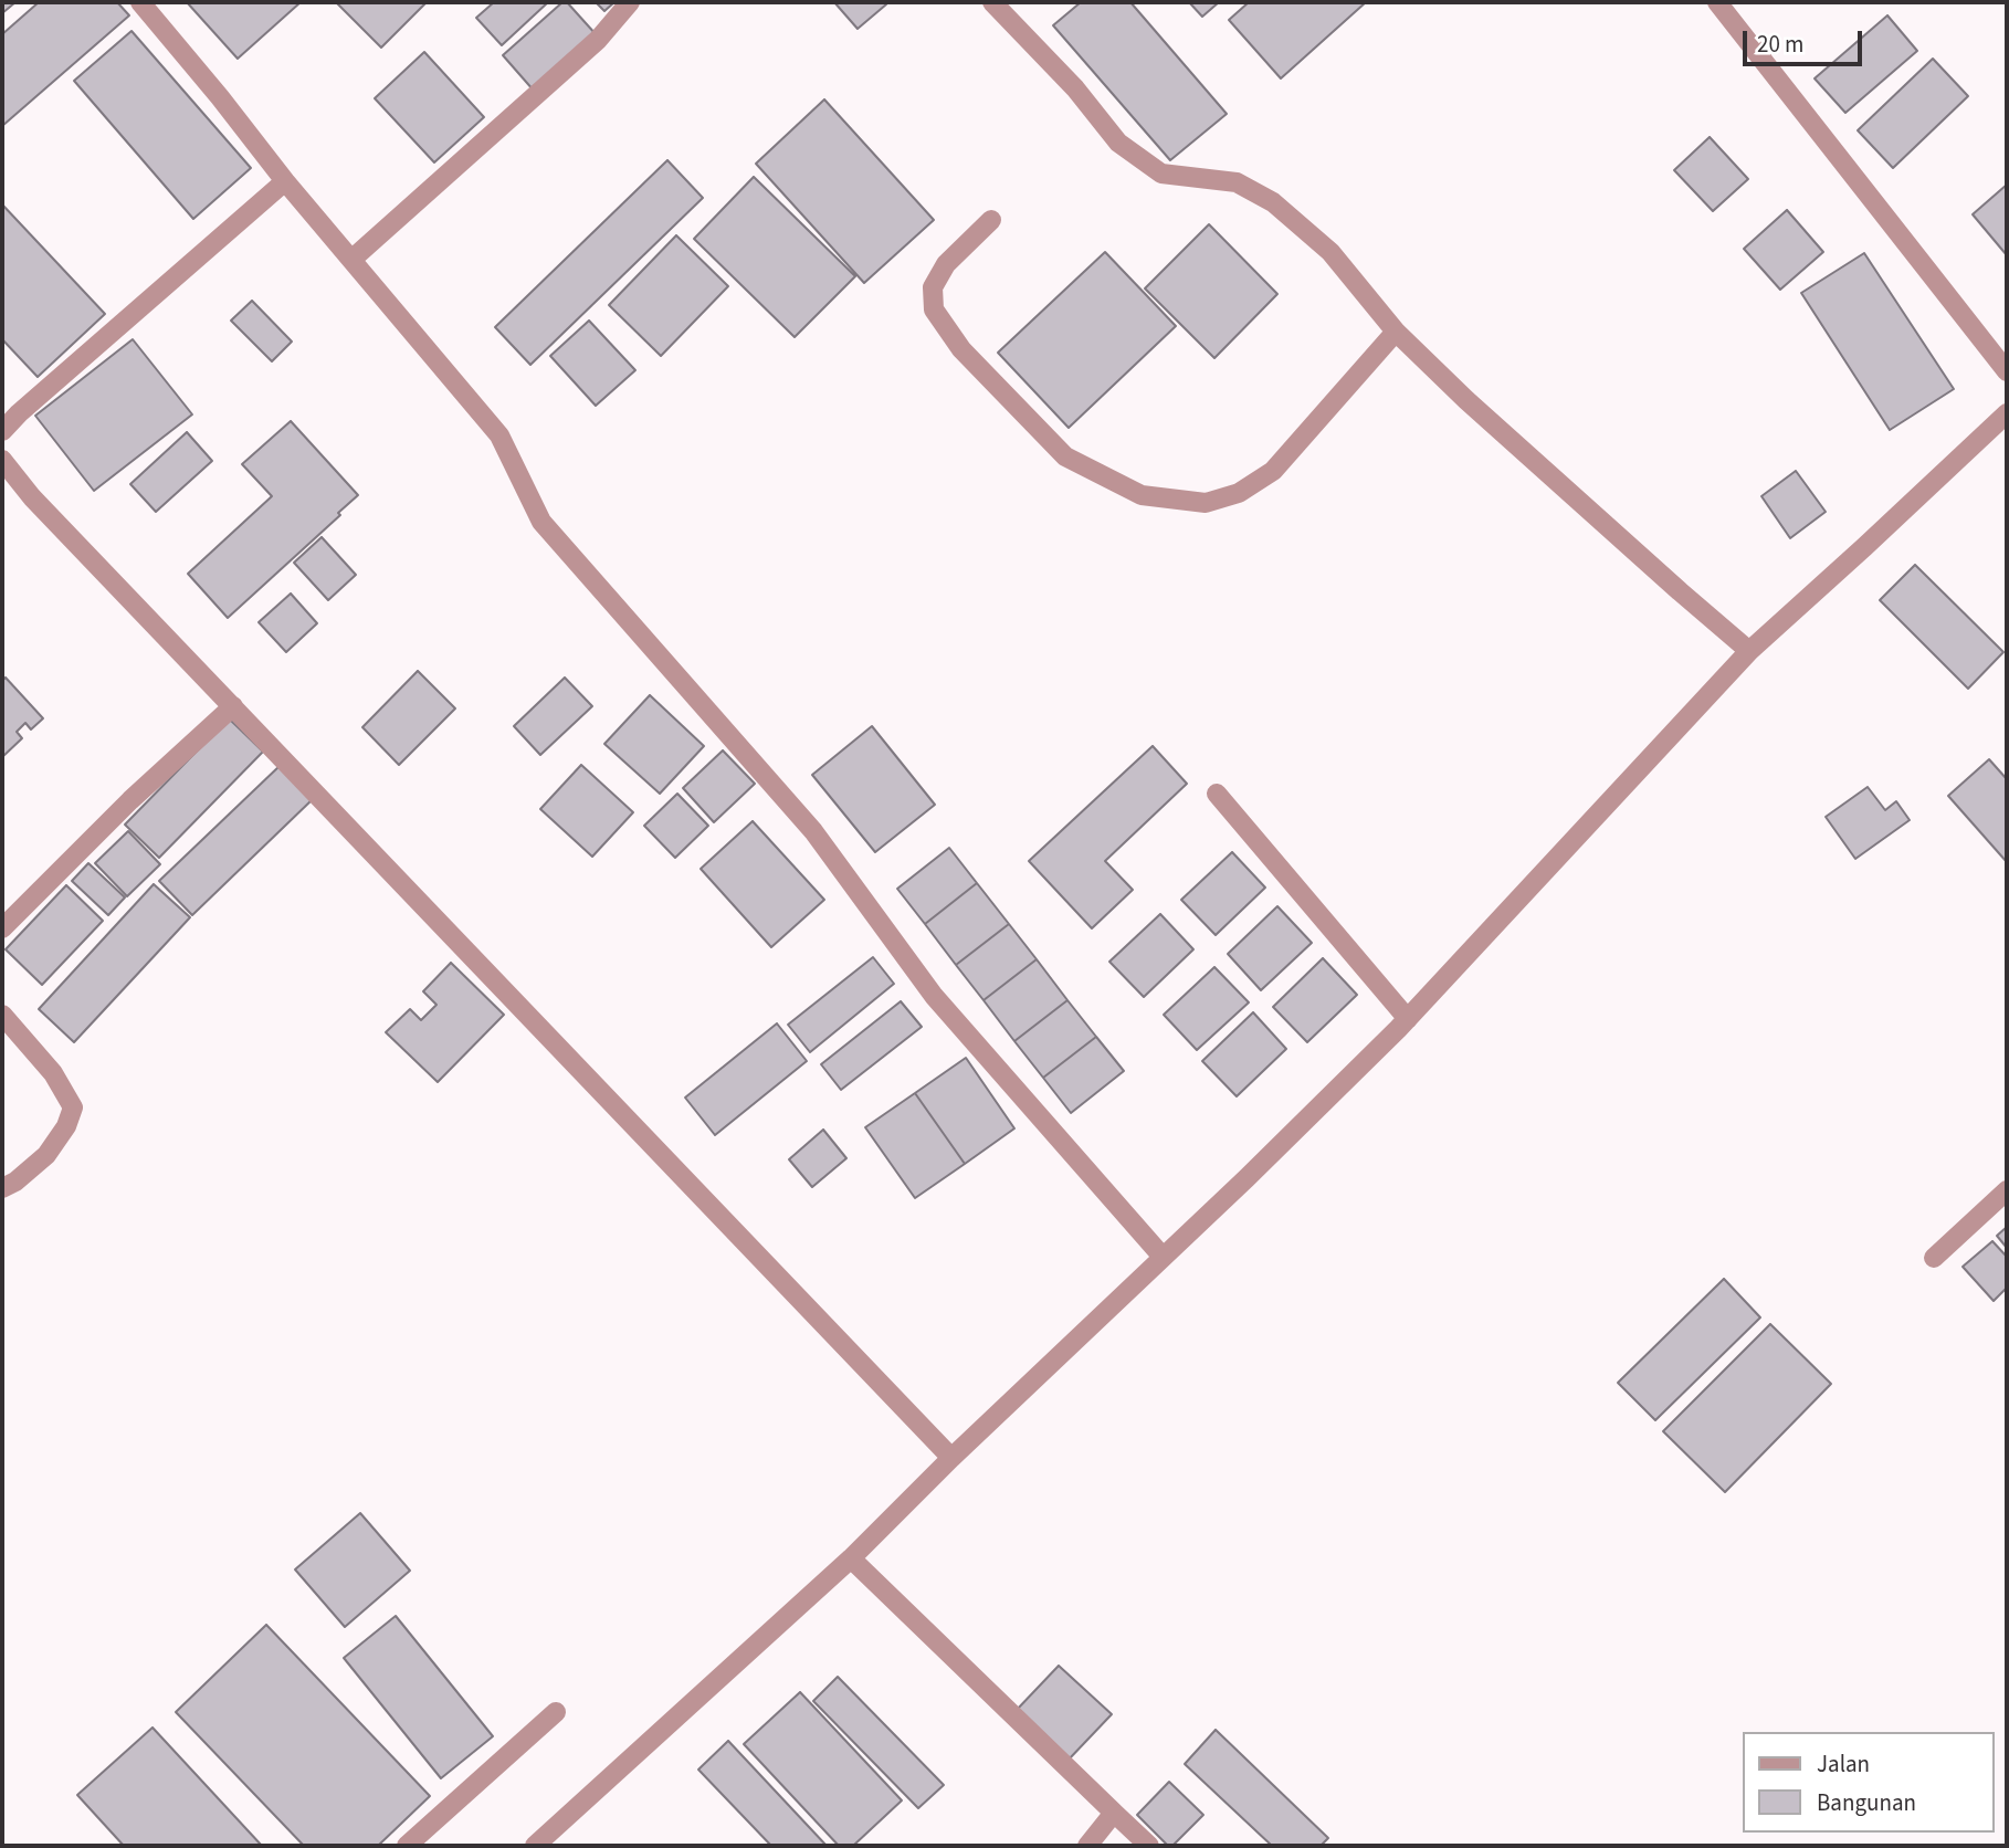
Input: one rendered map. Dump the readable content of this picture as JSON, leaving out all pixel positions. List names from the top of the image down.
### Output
{
  "legend": ["Jalan", "Bangunan"],
  "scale_bar": "20 m"
}
